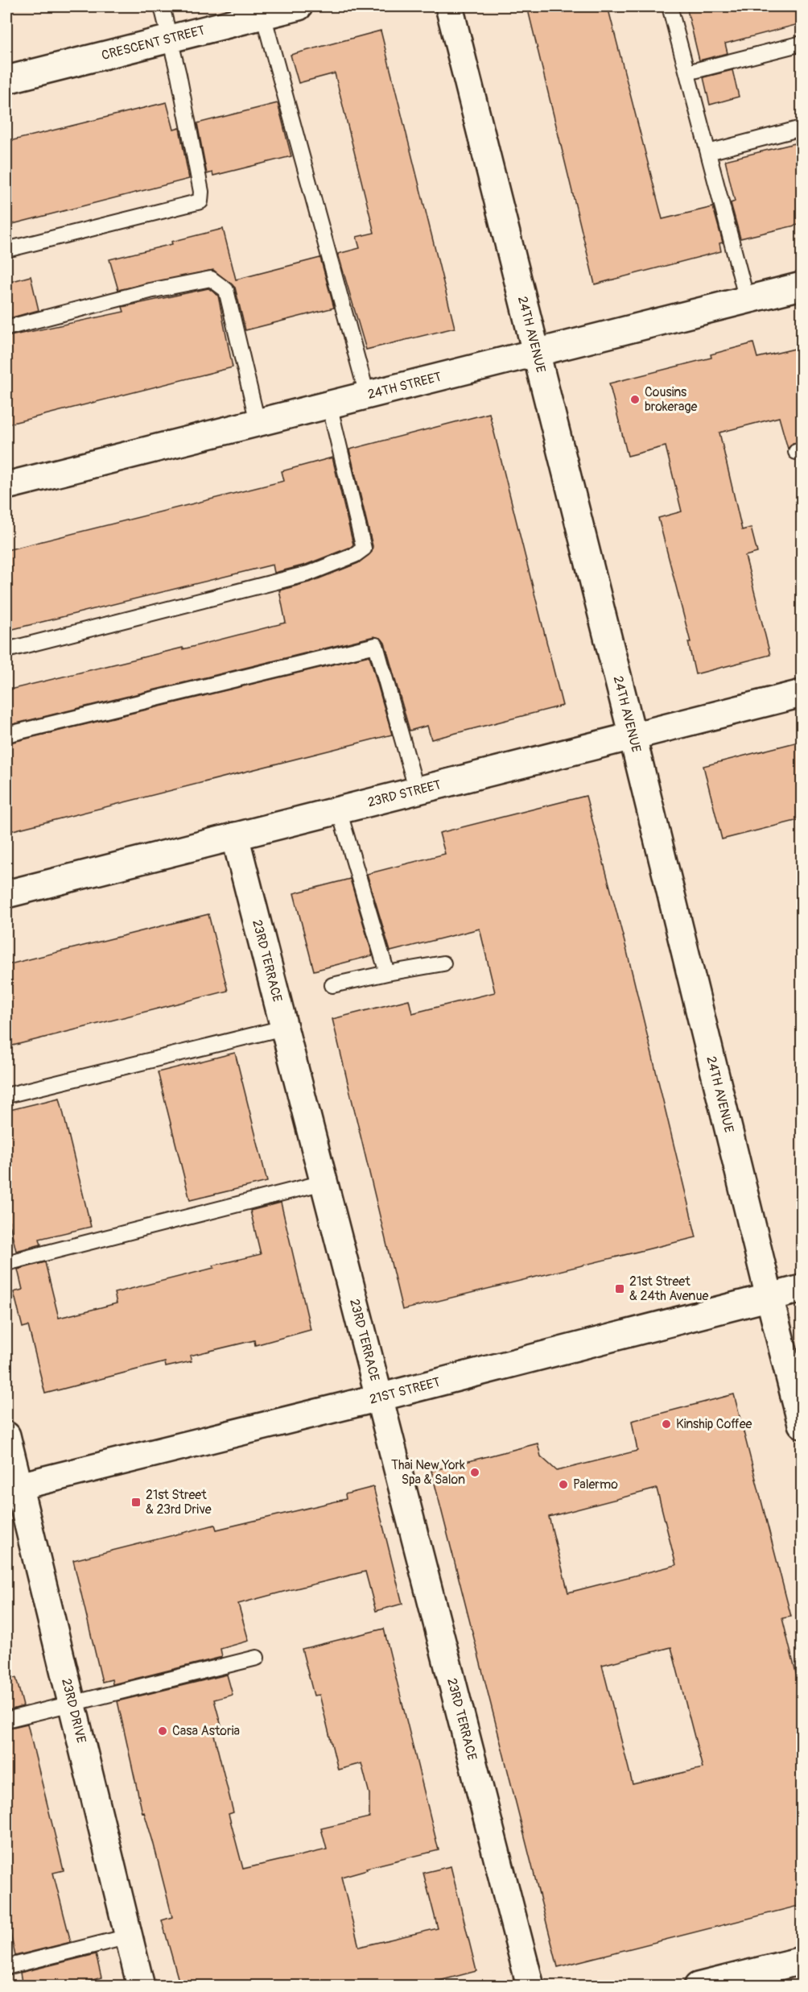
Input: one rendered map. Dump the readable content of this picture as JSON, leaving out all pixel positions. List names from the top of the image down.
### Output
{
  "streets": {
    "street": [
      "CRESCENT STREET",
      "24TH AVENUE",
      "24TH STREET",
      "23RD STREET",
      "23RD TERRACE",
      "21ST STREET",
      "23RD DRIVE"
    ]
  },
  "crossings": [
    ["24TH AVENUE", "24TH STREET"],
    ["24TH AVENUE", "23RD STREET"],
    ["24TH AVENUE", "21ST STREET"],
    ["23RD STREET", "23RD TERRACE"],
    ["23RD TERRACE", "21ST STREET"],
    ["21ST STREET", "23RD DRIVE"]
  ],
  "places": {
    "other": [
      "Cousins brokerage",
      "Kinship Coffee",
      "Thai New York Spa & Salon",
      "Palermo",
      "Casa Astoria"
    ],
    "transit": ["21st Street & 24th Avenue", "21st Street & 23rd Drive"]
  }
}
